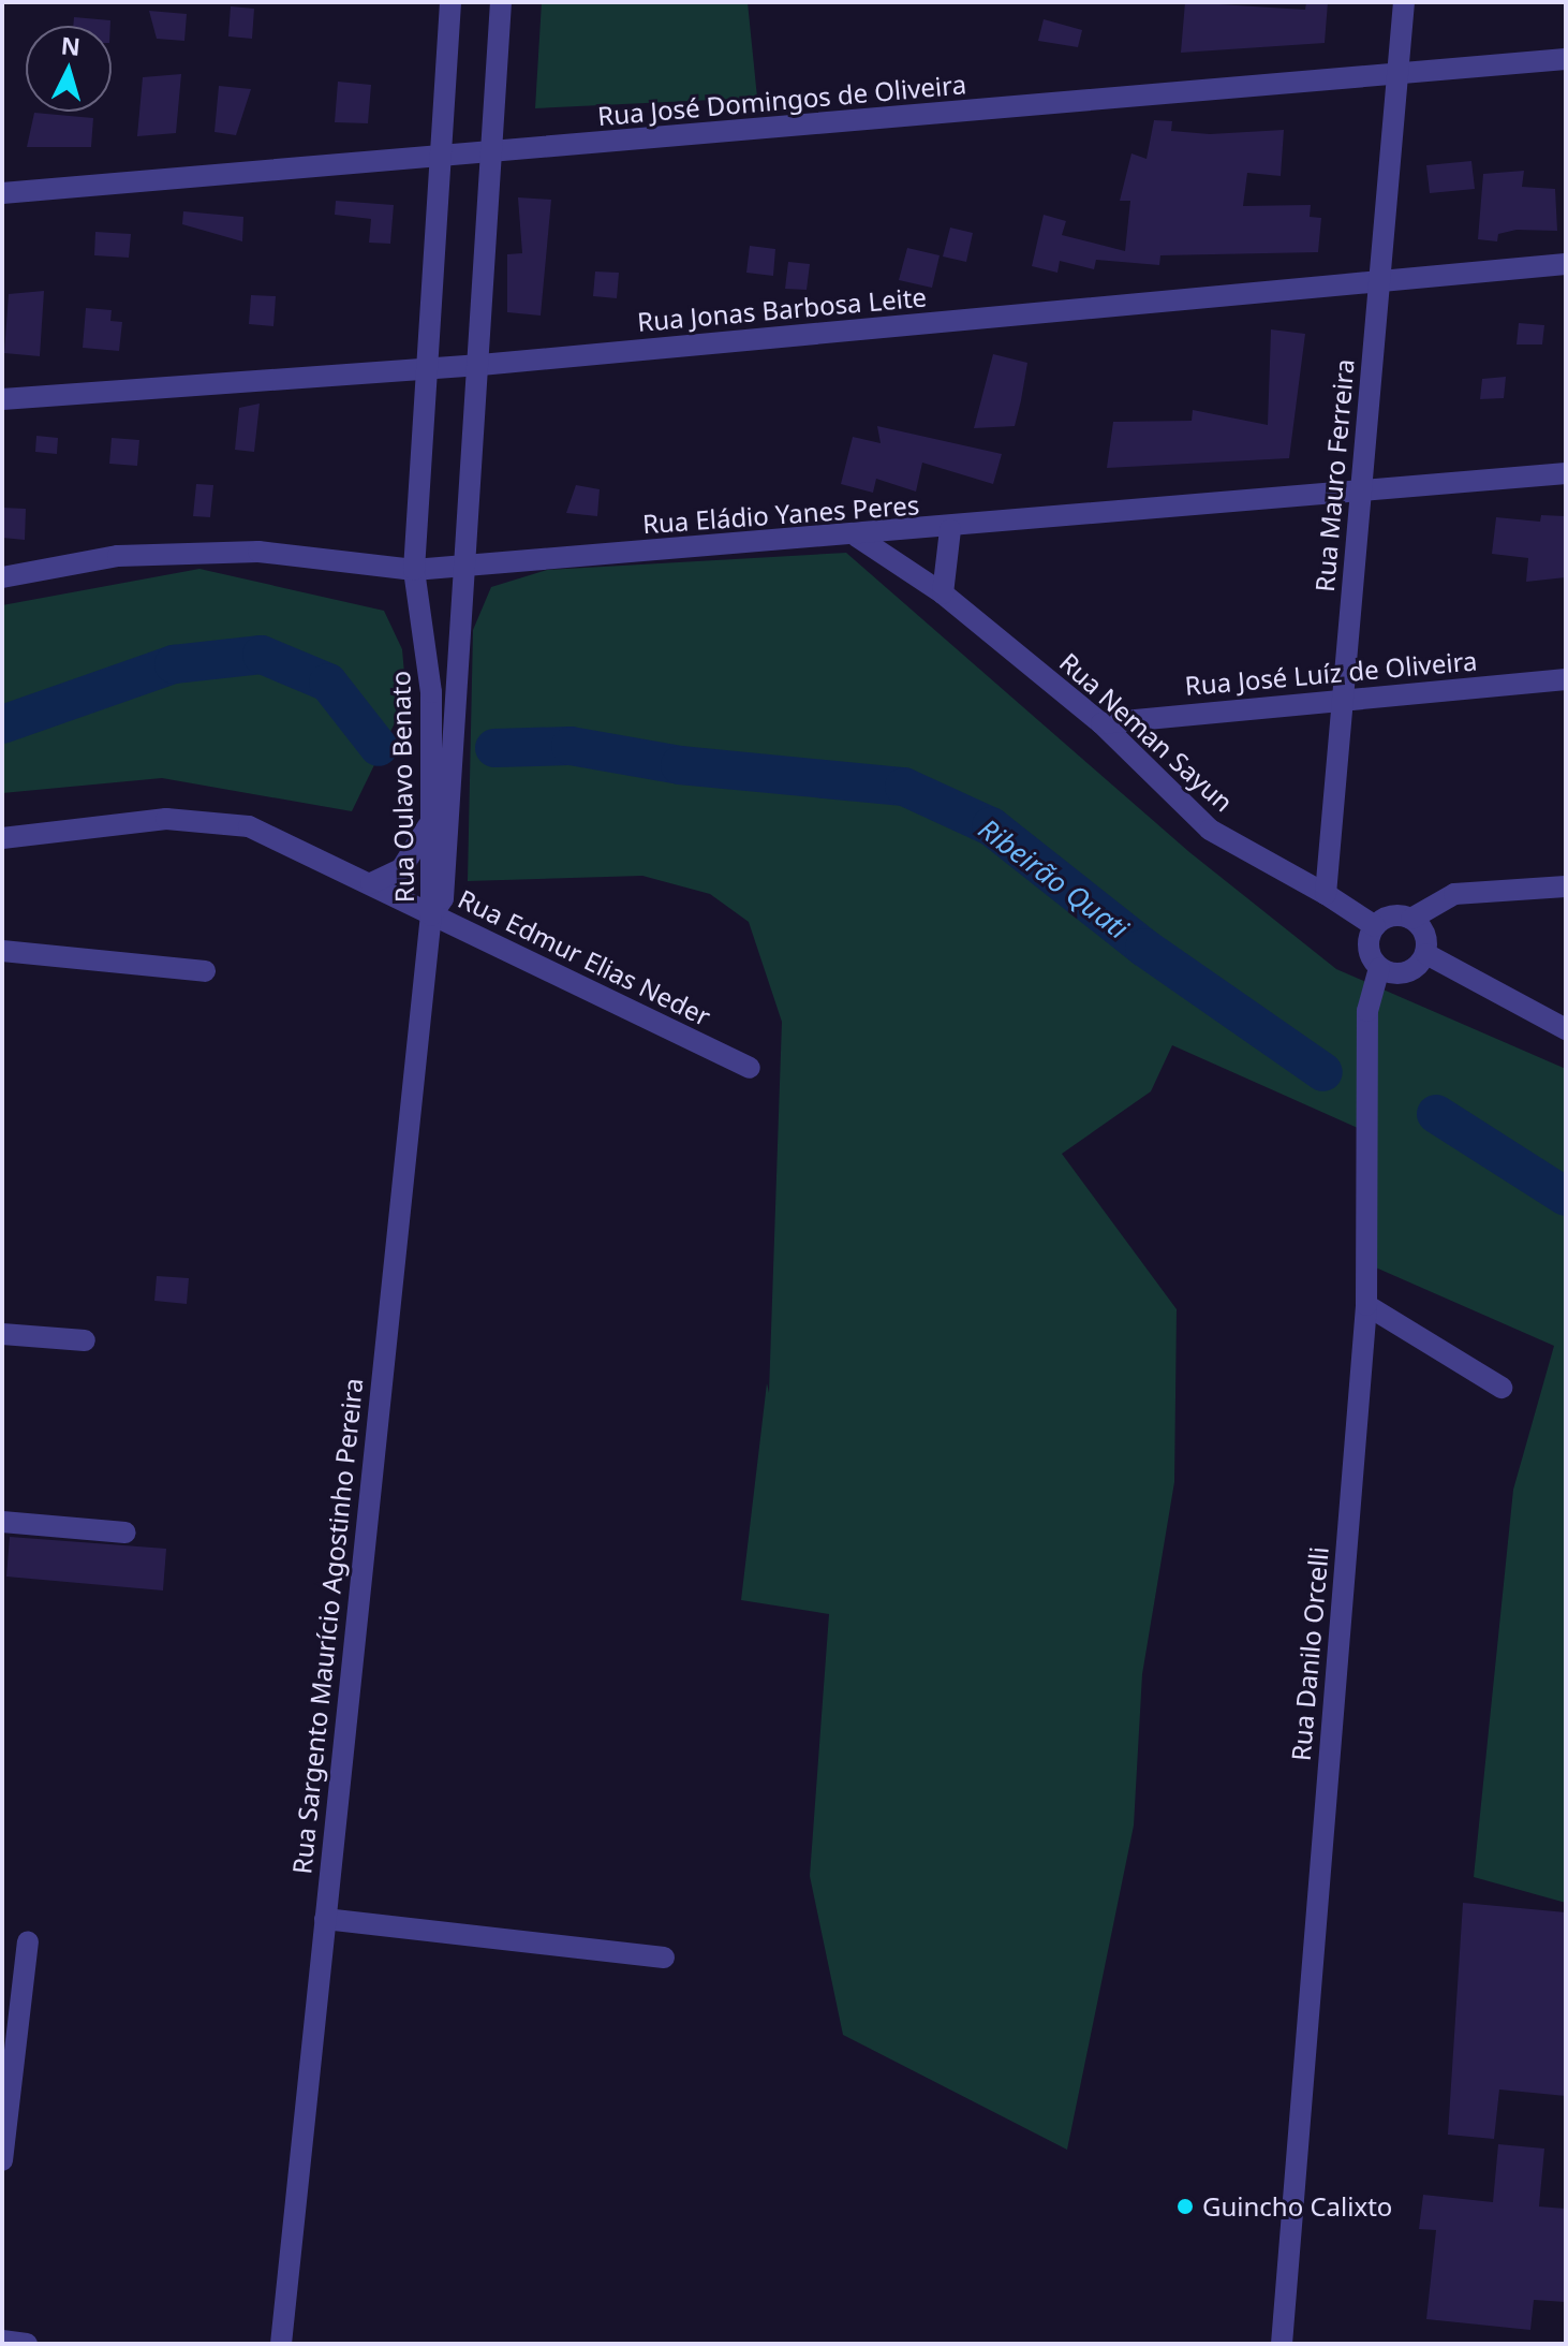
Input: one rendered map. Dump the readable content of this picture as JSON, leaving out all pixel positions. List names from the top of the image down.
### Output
{
  "streets": {
    "street": [
      "Rua José Domingos de Oliveira",
      "Rua Jonas Barbosa Leite",
      "Rua Mauro Ferreira",
      "Rua Eládio Yanes Peres",
      "Rua José Luíz de Oliveira",
      "Rua Neman Sayun",
      "Rua Oulavo Benato",
      "Rua Edmur Elias Neder",
      "Rua Sargento Maurício Agostinho Pereira",
      "Rua Danilo Orcelli"
    ]
  },
  "crossings": [
    ["Rua José Domingos de Oliveira", "Rua Mauro Ferreira"],
    ["Rua José Domingos de Oliveira", "Rua Oulavo Benato"],
    ["Rua Jonas Barbosa Leite", "Rua Mauro Ferreira"],
    ["Rua Jonas Barbosa Leite", "Rua Oulavo Benato"],
    ["Rua Mauro Ferreira", "Rua Eládio Yanes Peres"],
    ["Rua Mauro Ferreira", "Rua José Luíz de Oliveira"],
    ["Rua Mauro Ferreira", "Rua Neman Sayun"],
    ["Rua Eládio Yanes Peres", "Rua Neman Sayun"],
    ["Rua Eládio Yanes Peres", "Rua Oulavo Benato"],
    ["Rua José Luíz de Oliveira", "Rua Neman Sayun"],
    ["Rua Oulavo Benato", "Rua Edmur Elias Neder"],
    ["Rua Oulavo Benato", "Rua Sargento Maurício Agostinho Pereira"],
    ["Rua Edmur Elias Neder", "Rua Sargento Maurício Agostinho Pereira"]
  ],
  "water": ["Ribeirão Quati"],
  "places": ["Guincho Calixto"],
  "north": "top"
}
